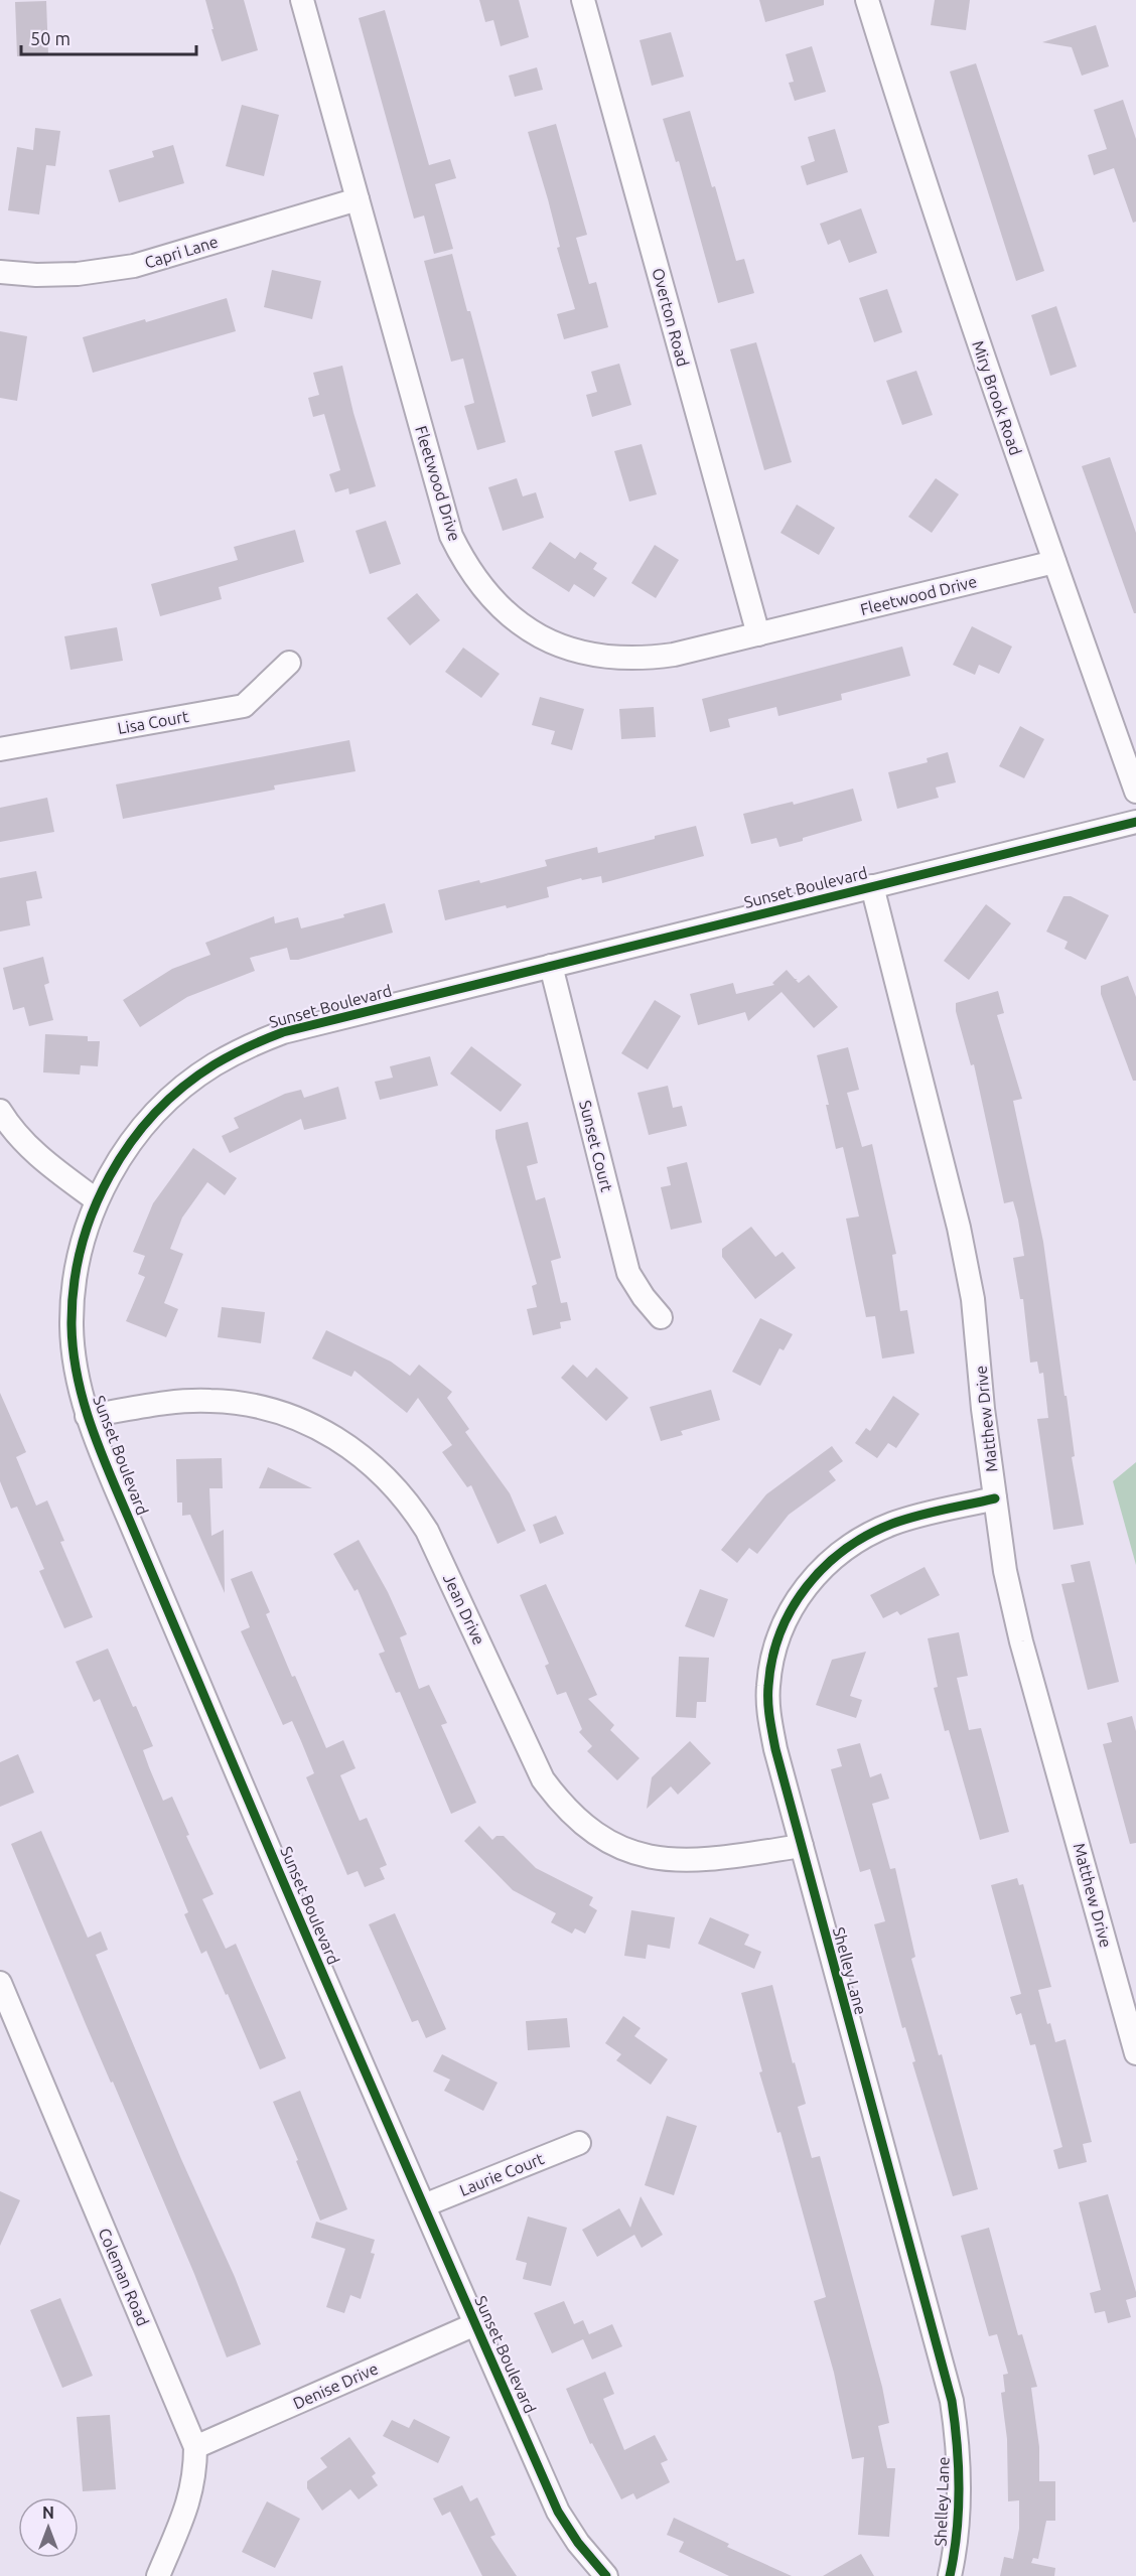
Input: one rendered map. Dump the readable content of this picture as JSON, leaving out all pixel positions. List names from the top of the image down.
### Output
{
  "streets": {
    "street": [
      "Capri Lane",
      "Overton Road",
      "Miry Brook Road",
      "Fleetwood Drive",
      "Lisa Court",
      "Sunset Boulevard",
      "Sunset Court",
      "Matthew Drive",
      "Jean Drive",
      "Shelley Lane",
      "Laurie Court",
      "Coleman Road",
      "Denise Drive"
    ]
  },
  "crossings": [
    ["Capri Lane", "Fleetwood Drive"],
    ["Overton Road", "Fleetwood Drive"],
    ["Miry Brook Road", "Fleetwood Drive"],
    ["Sunset Boulevard", "Sunset Court"],
    ["Sunset Boulevard", "Matthew Drive"],
    ["Sunset Boulevard", "Jean Drive"],
    ["Sunset Boulevard", "Laurie Court"],
    ["Sunset Boulevard", "Denise Drive"],
    ["Matthew Drive", "Shelley Lane"],
    ["Jean Drive", "Shelley Lane"],
    ["Coleman Road", "Denise Drive"]
  ],
  "scale_bar": "50 m",
  "north": "top"
}
